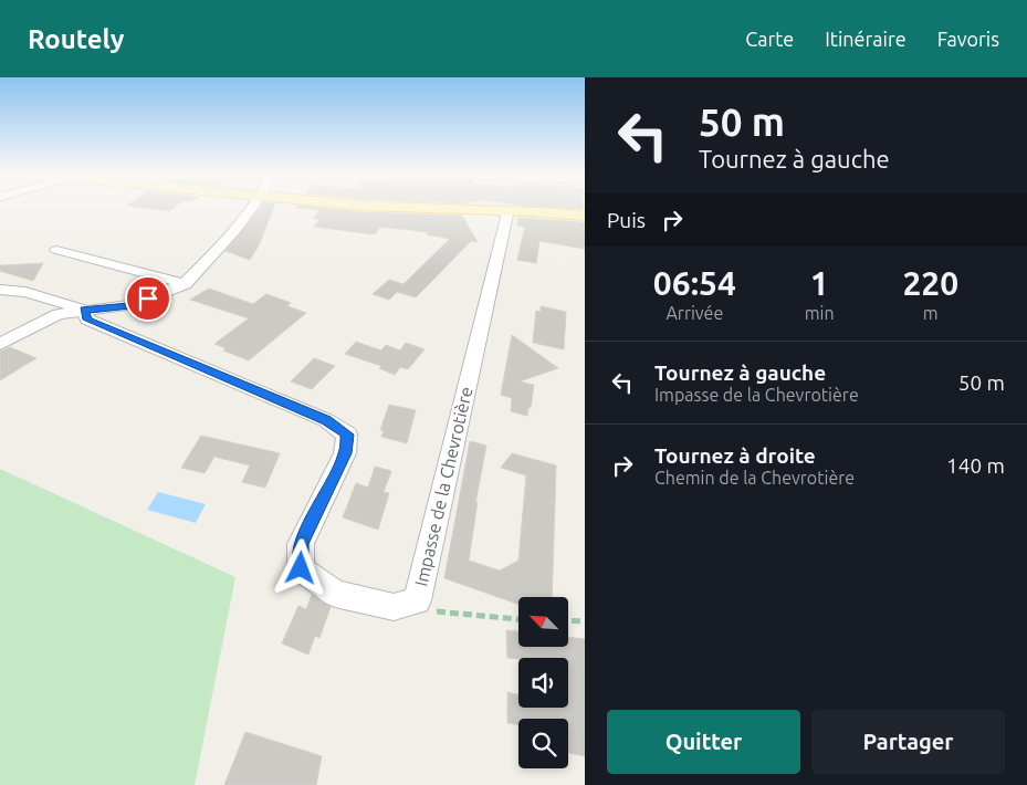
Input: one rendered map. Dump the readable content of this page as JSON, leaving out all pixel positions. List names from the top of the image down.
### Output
{
  "streets": {
    "street": ["Impasse de la Chevrotière"]
  },
  "north": "top left",
  "page": {
    "header": "Routely",
    "nav": ["Carte", "Itinéraire", "Favoris"],
    "turn": ["50 m", "Tournez à gauche"],
    "then": "Puis",
    "eta": [
      "06:54",
      "Arrivée",
      "1",
      "min",
      "220",
      "m"
    ],
    "list": [
      {
        "name": "Tournez à gauche",
        "note": "Impasse de la Chevrotière",
        "value": "50 m"
      },
      {
        "name": "Tournez à droite",
        "note": "Chemin de la Chevrotière",
        "value": "140 m"
      }
    ],
    "buttons": ["Quitter", "Partager"]
  }
}
